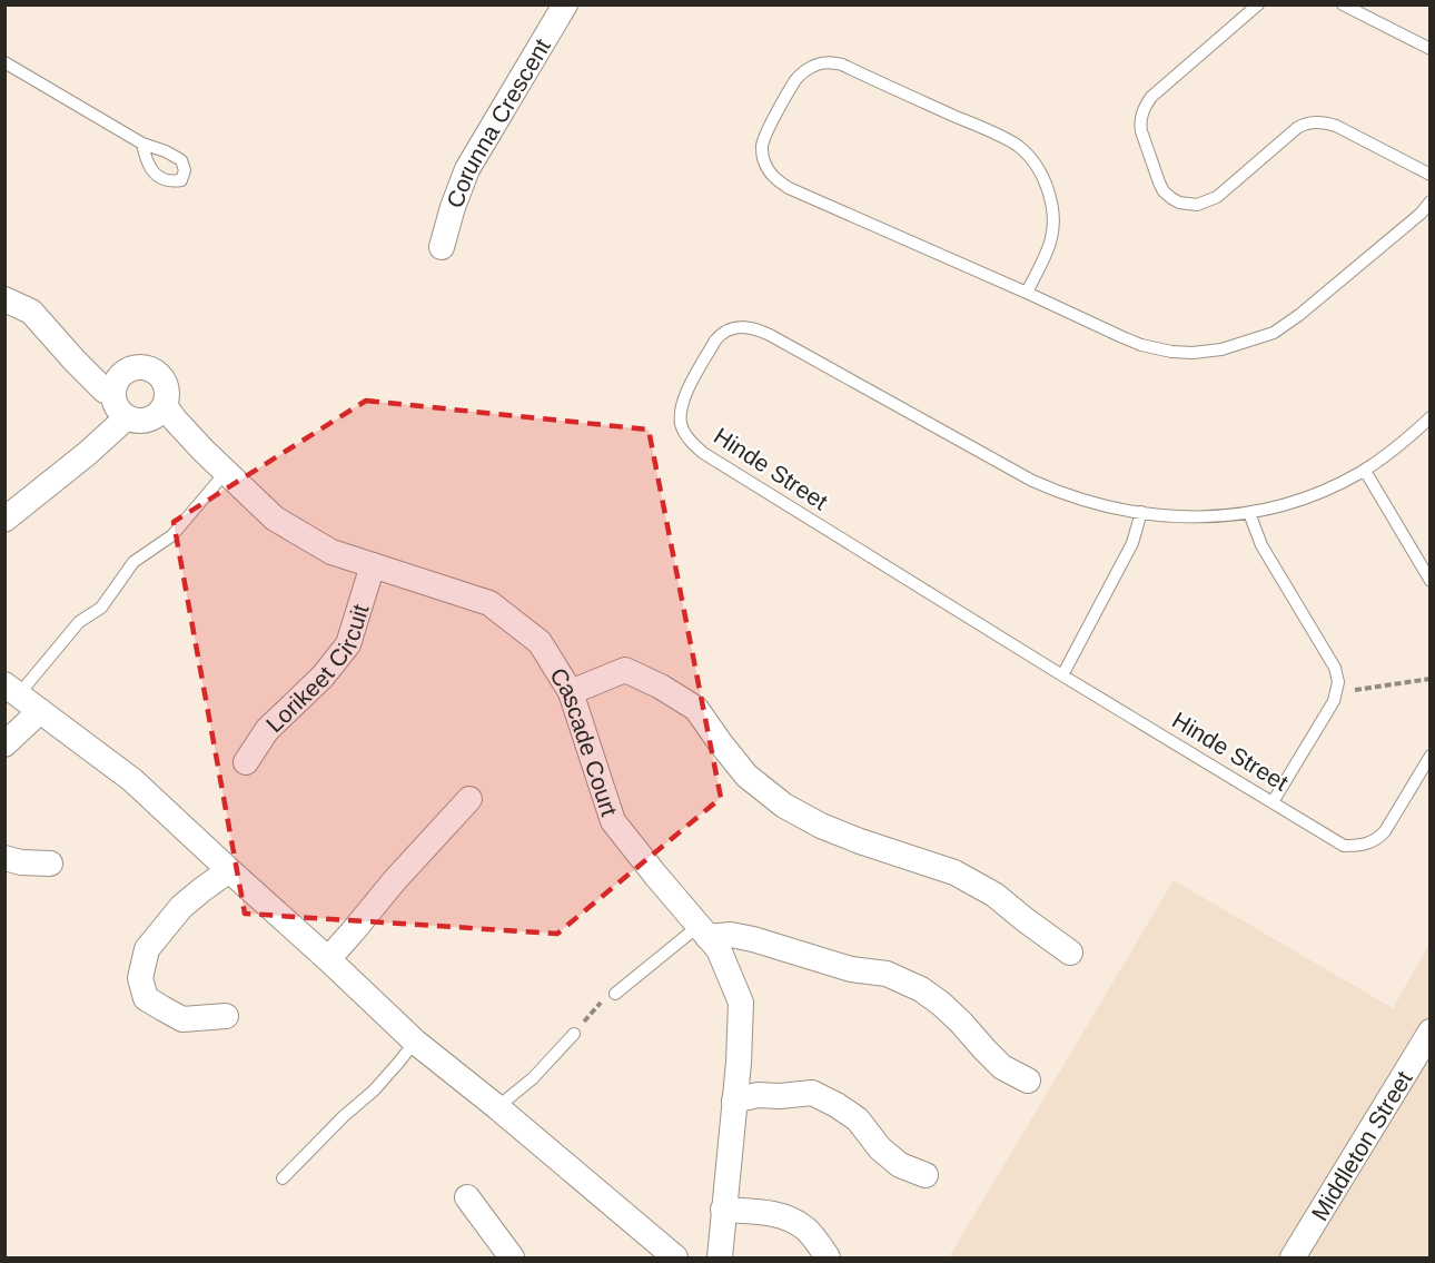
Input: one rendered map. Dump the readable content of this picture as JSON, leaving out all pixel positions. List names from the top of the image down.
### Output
{
  "streets": {
    "street": [
      "Corunna Crescent",
      "Lorikeet Circuit",
      "Cascade Court",
      "Middleton Street"
    ],
    "lane": ["Hinde Street"]
  },
  "crossings": [
    ["Lorikeet Circuit", "Cascade Court"]
  ]
}
